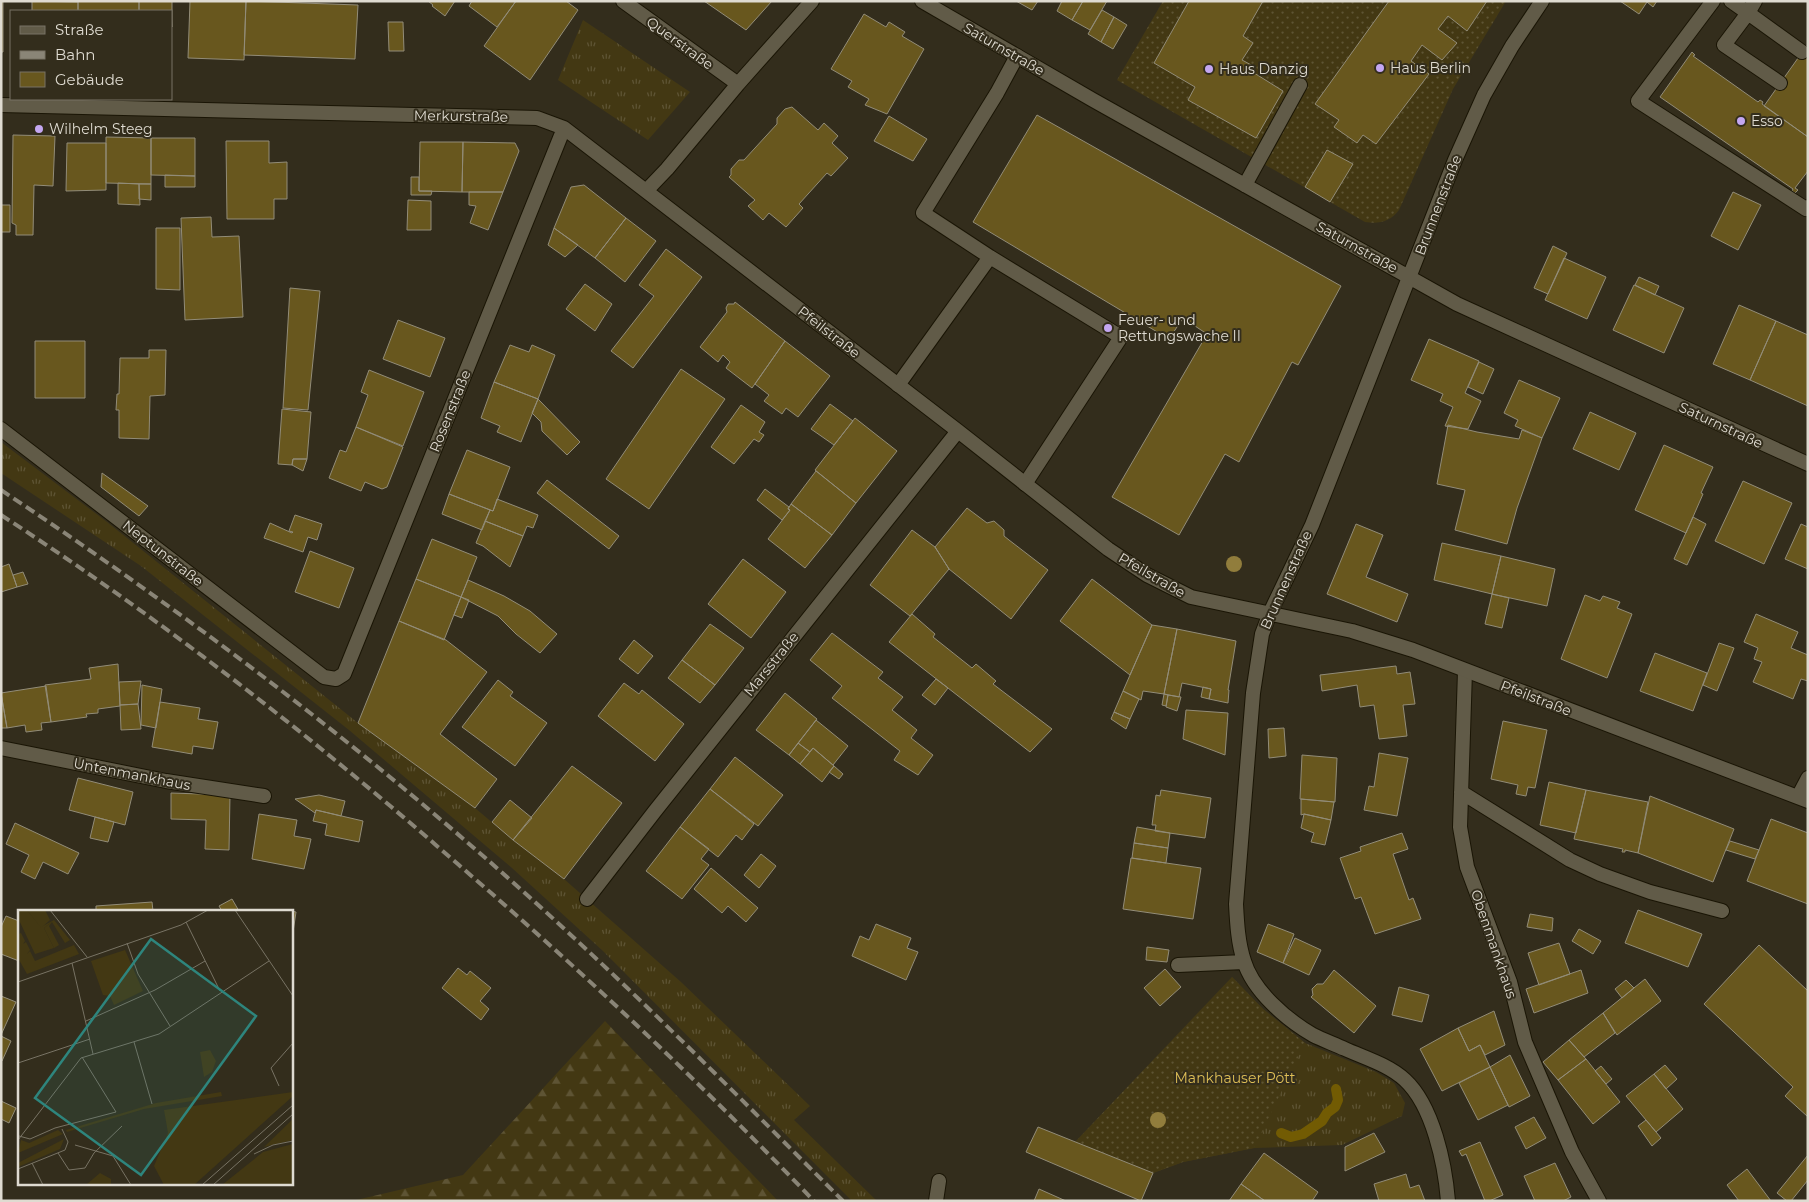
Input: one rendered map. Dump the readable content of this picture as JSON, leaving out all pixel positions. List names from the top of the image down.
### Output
{
  "streets": {
    "street": [
      "Querstraße",
      "Saturnstraße",
      "Merkurstraße",
      "Brunnenstraße",
      "Pfeilstraße",
      "Rosenstraße",
      "Neptunstraße",
      "Marsstraße",
      "Untenmankhaus",
      "Obenmankhaus"
    ]
  },
  "crossings": [
    ["Saturnstraße", "Brunnenstraße"],
    ["Merkurstraße", "Pfeilstraße"],
    ["Merkurstraße", "Rosenstraße"],
    ["Brunnenstraße", "Pfeilstraße"],
    ["Pfeilstraße", "Marsstraße"],
    ["Pfeilstraße", "Obenmankhaus"],
    ["Rosenstraße", "Neptunstraße"]
  ],
  "parks": ["Mankhauser Pött"],
  "places": [
    "Haus Berlin",
    "Haus Danzig",
    "Esso",
    "Wilhelm Steeg",
    "Feuer- und Rettungswache II"
  ],
  "legend": ["Straße", "Bahn", "Gebäude"]
}
